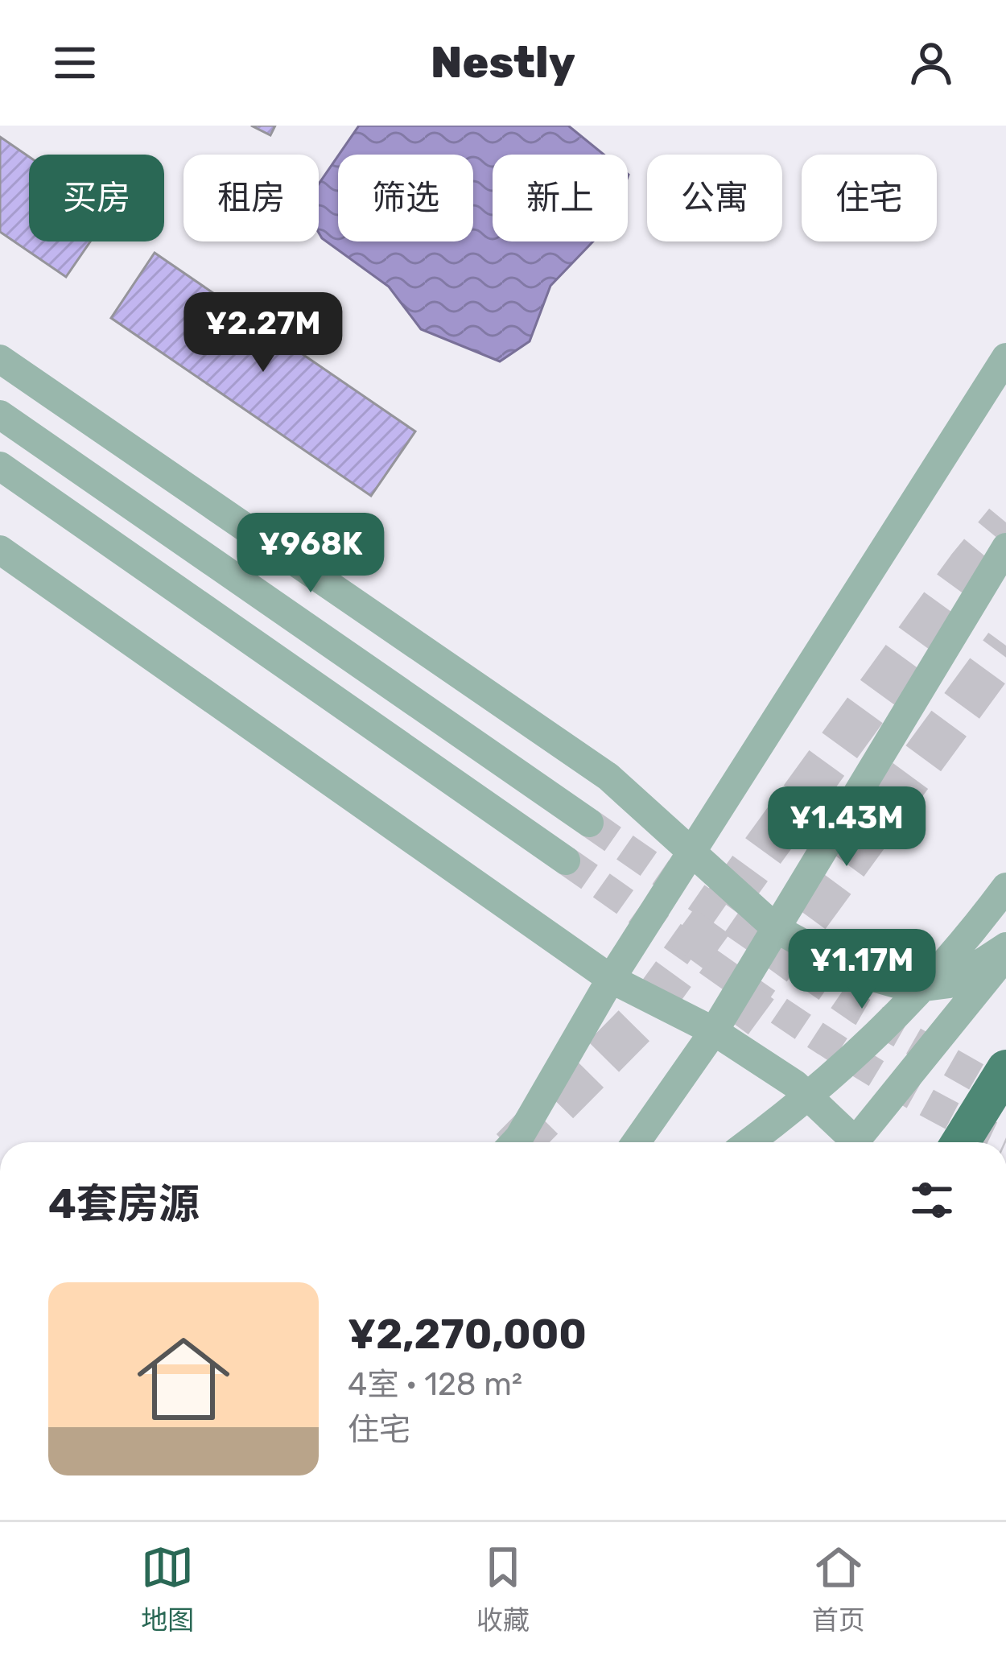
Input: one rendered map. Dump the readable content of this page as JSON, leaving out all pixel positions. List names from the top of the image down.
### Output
{
  "page": {
    "header": "Nestly",
    "chip": [
      "买房",
      "租房",
      "筛选",
      "新上",
      "公寓",
      "住宅"
    ],
    "price": [
      "¥2.27M",
      "¥968K",
      "¥1.43M",
      "¥1.17M"
    ],
    "heading": "4套房源",
    "list": [
      {
        "name": "¥2,270,000",
        "note": "4室 · 128 m² · 住宅"
      }
    ],
    "tabs": ["地图", "收藏", "首页"]
  }
}
